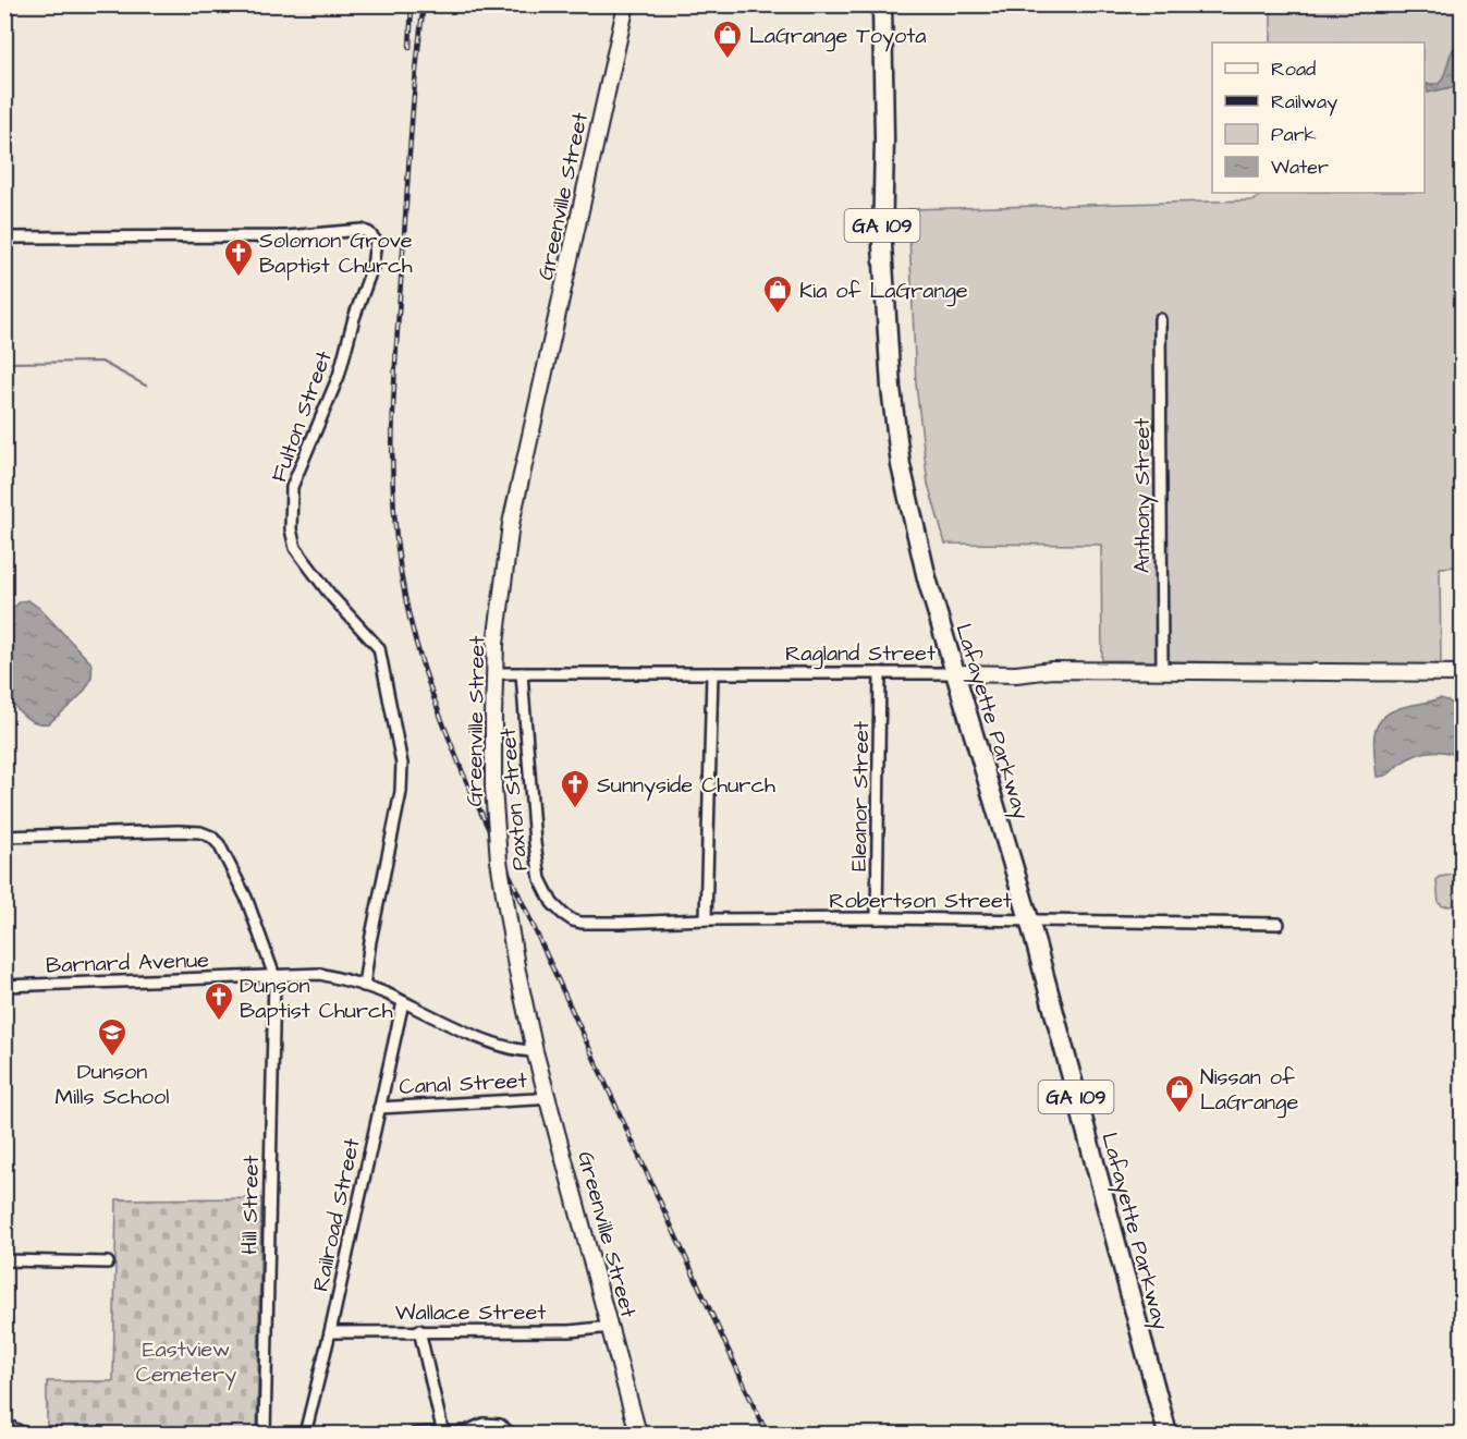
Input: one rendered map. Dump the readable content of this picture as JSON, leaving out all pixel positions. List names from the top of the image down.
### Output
{
  "streets": {
    "highway": ["GA 109", "Lafayette Parkway"],
    "street": [
      "Greenville Street",
      "Fulton Street",
      "Anthony Street",
      "Ragland Street",
      "Eleanor Street",
      "Paxton Street",
      "Robertson Street",
      "Barnard Avenue",
      "Canal Street",
      "Hill Street",
      "Railroad Street",
      "Wallace Street"
    ]
  },
  "crossings": [
    ["Greenville Street", "Ragland Street"],
    ["Greenville Street", "Barnard Avenue"],
    ["Greenville Street", "Canal Street"],
    ["Greenville Street", "Wallace Street"],
    ["Fulton Street", "Barnard Avenue"],
    ["Anthony Street", "Ragland Street"],
    ["Ragland Street", "Lafayette Parkway"],
    ["Ragland Street", "Eleanor Street"],
    ["Ragland Street", "Paxton Street"],
    ["Lafayette Parkway", "Robertson Street"],
    ["Eleanor Street", "Robertson Street"],
    ["Paxton Street", "Robertson Street"],
    ["Barnard Avenue", "Hill Street"],
    ["Barnard Avenue", "Railroad Street"],
    ["Canal Street", "Railroad Street"],
    ["Railroad Street", "Wallace Street"]
  ],
  "parks": ["Eastview Cemetery"],
  "places": {
    "shop": ["LaGrange Toyota", "Kia of LaGrange", "Nissan of LaGrange"],
    "church": ["Solomon Grove Baptist Church", "Sunnyside Church", "Dunson Baptist Church"],
    "school or university": ["Dunson Mills School"]
  },
  "legend": [
    "Road",
    "Railway",
    "Park",
    "Water"
  ]
}
